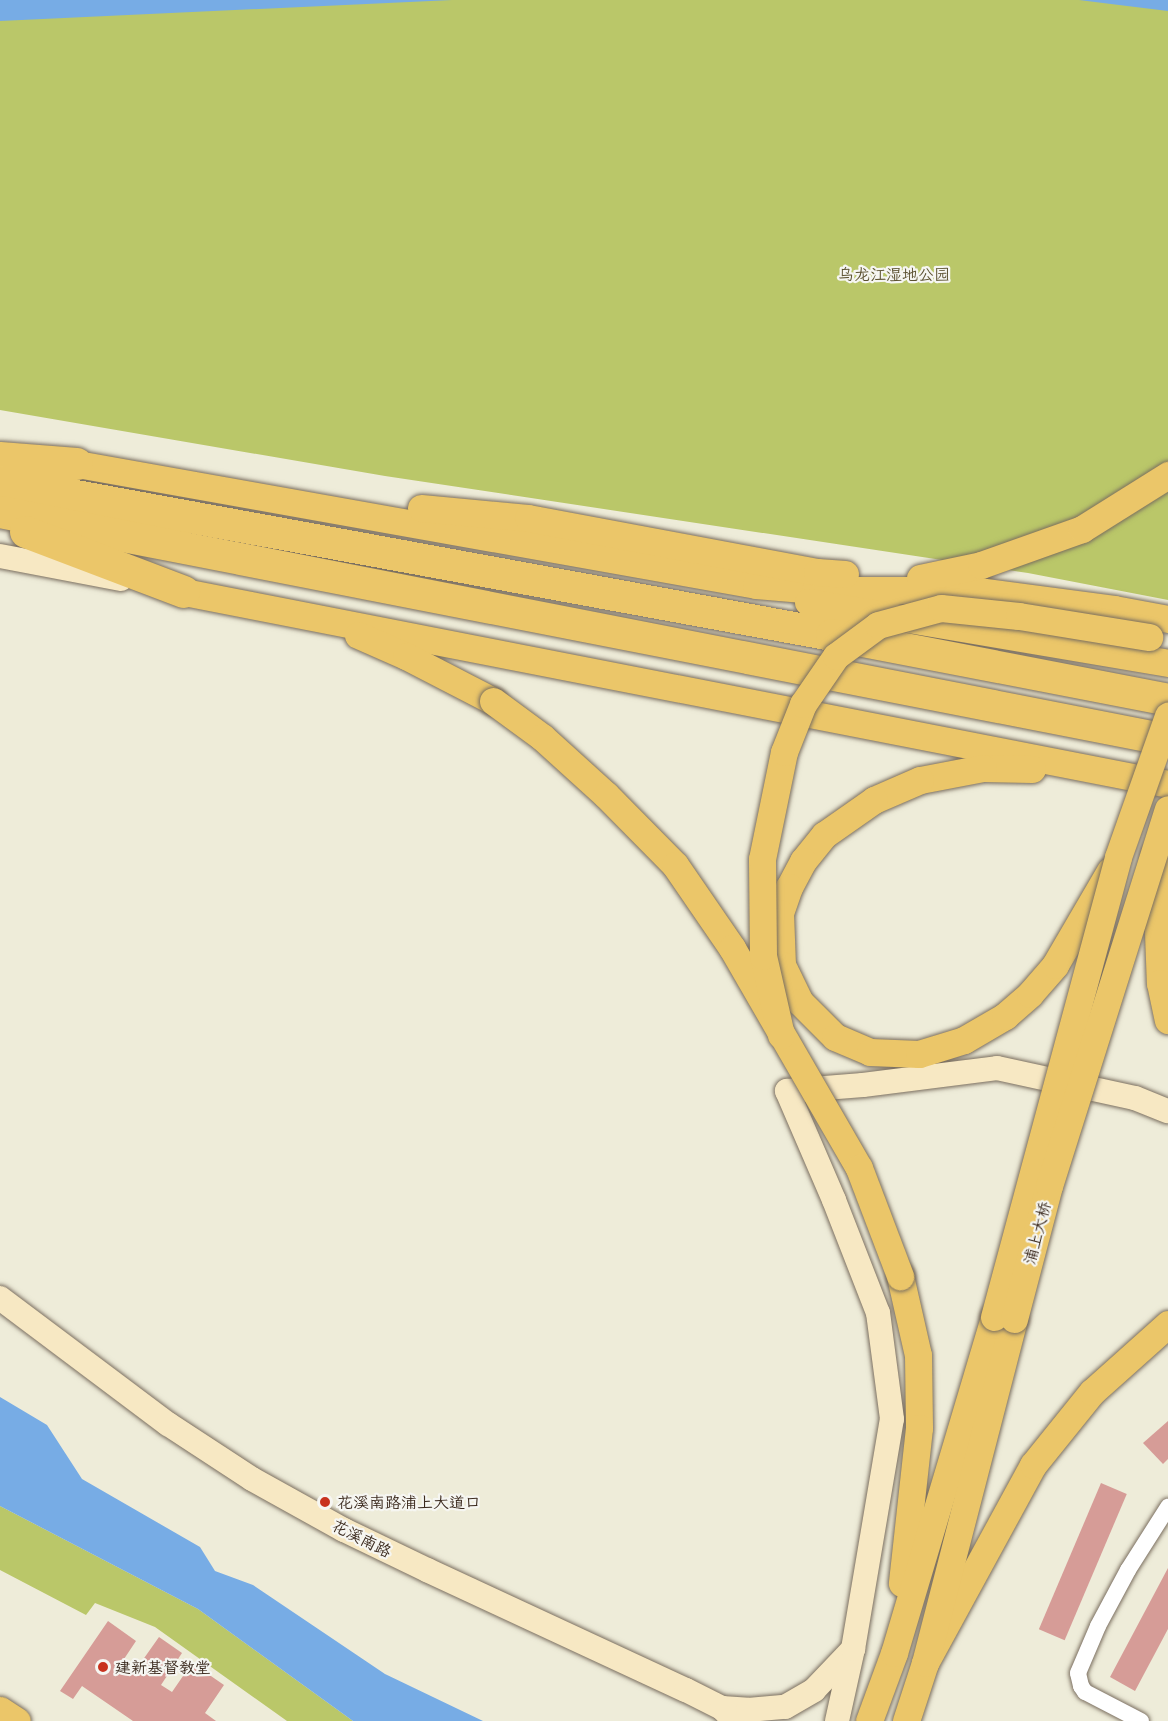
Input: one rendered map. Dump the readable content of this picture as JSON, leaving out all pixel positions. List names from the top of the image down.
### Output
{
  "streets": {
    "main road": ["浦上大桥"],
    "street": ["花溪南路"]
  },
  "parks": ["乌龙江湿地公园"],
  "places": ["花溪南路浦上大道口", "建新基督教堂"]
}
